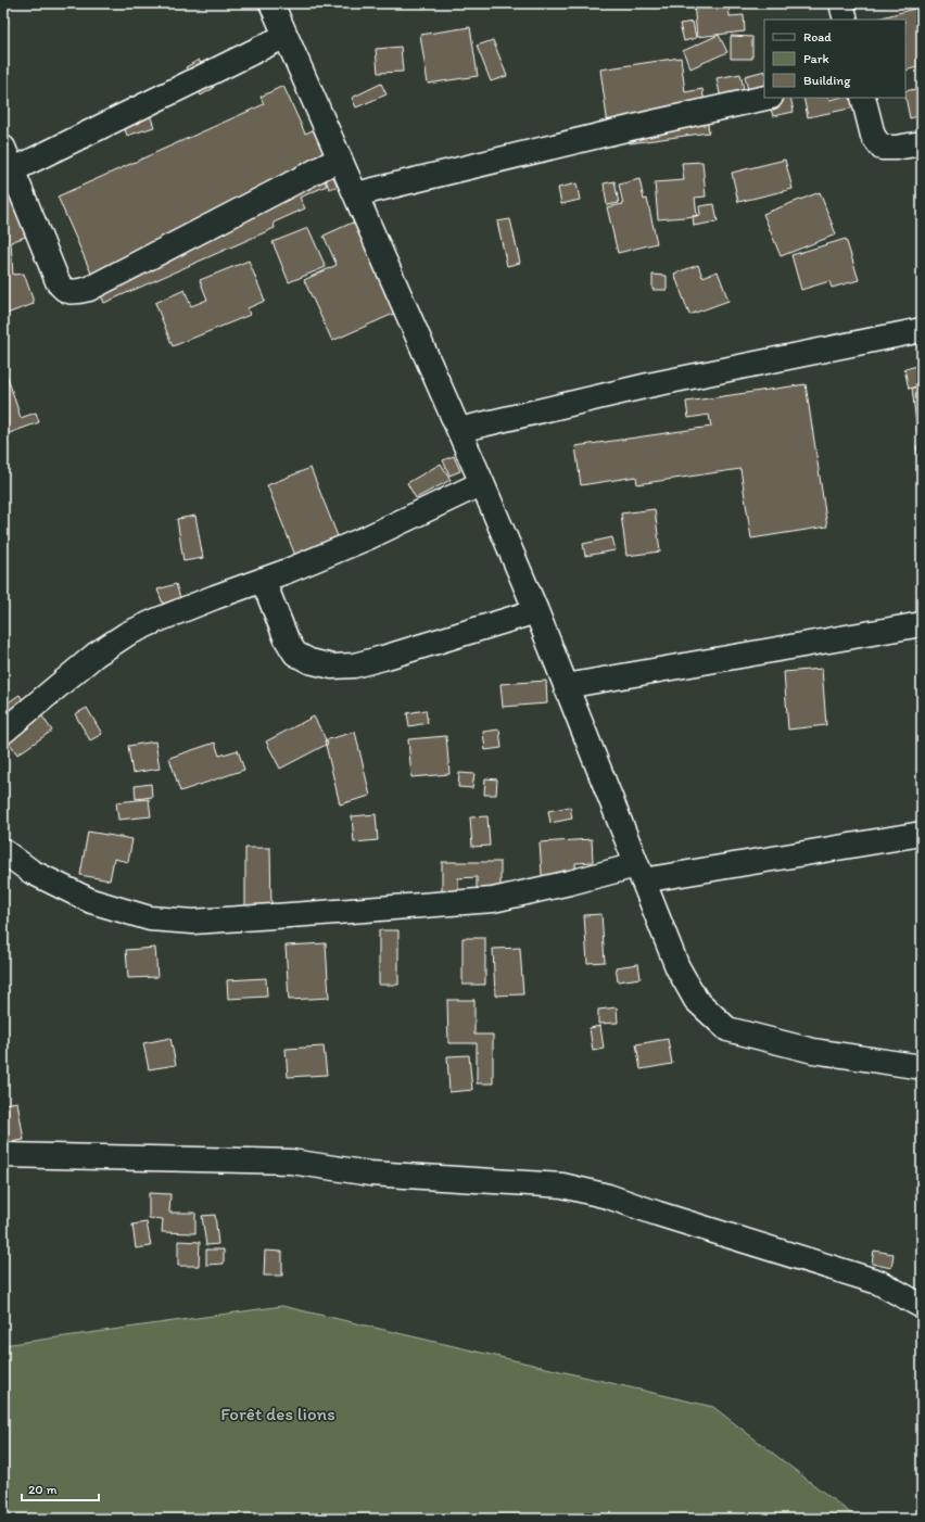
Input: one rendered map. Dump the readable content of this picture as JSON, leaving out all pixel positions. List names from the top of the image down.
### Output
{
  "parks": ["Forêt des lions"],
  "legend": ["Road", "Park", "Building"],
  "scale_bar": "20 m"
}
